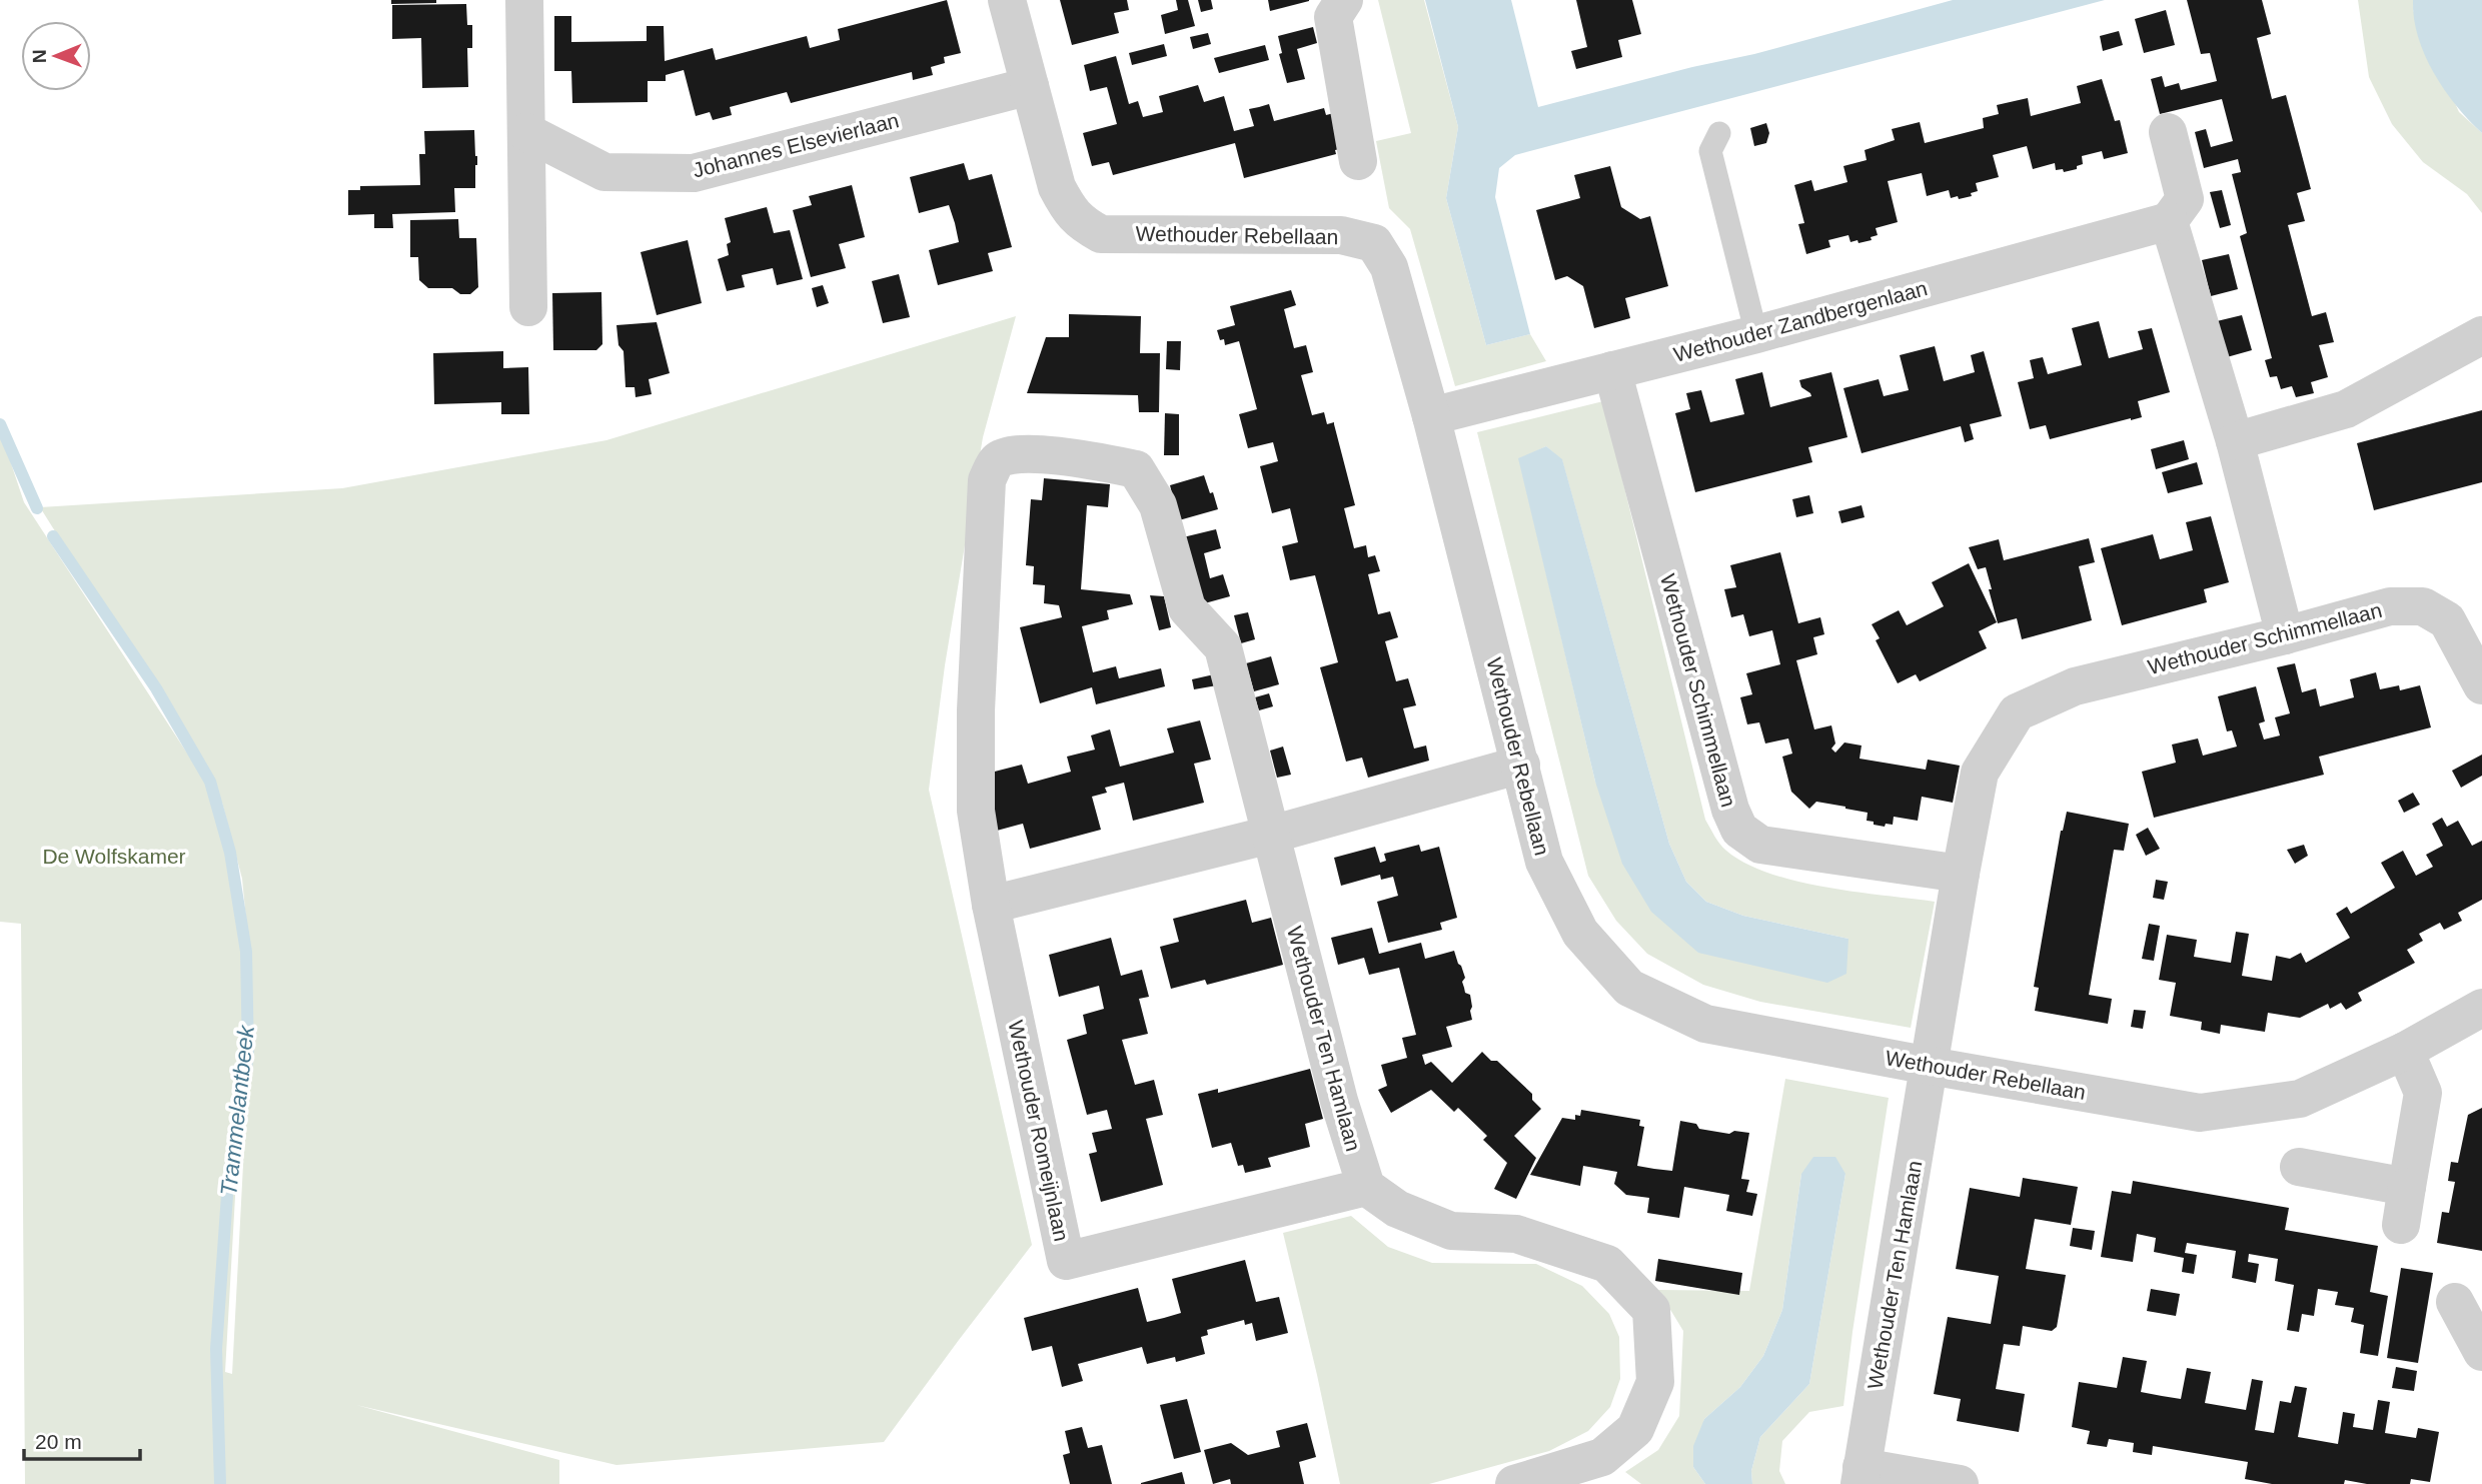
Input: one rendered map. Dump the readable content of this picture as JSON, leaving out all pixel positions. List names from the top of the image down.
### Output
{
  "streets": {
    "street": [
      "Johannes Elsevierlaan",
      "Wethouder Rebellaan",
      "Wethouder Zandbergenlaan",
      "Wethouder Schimmellaan",
      "Wethouder Ten Hamlaan",
      "Wethouder Romeijnlaan"
    ]
  },
  "crossings": [
    ["Johannes Elsevierlaan", "Wethouder Rebellaan"],
    ["Wethouder Rebellaan", "Wethouder Zandbergenlaan"],
    ["Wethouder Rebellaan", "Wethouder Schimmellaan"],
    ["Wethouder Rebellaan", "Wethouder Ten Hamlaan"],
    ["Wethouder Zandbergenlaan", "Wethouder Schimmellaan"],
    ["Wethouder Schimmellaan", "Wethouder Ten Hamlaan"],
    ["Wethouder Ten Hamlaan", "Wethouder Romeijnlaan"]
  ],
  "water": ["Trammelantbeek"],
  "parks": ["De Wolfskamer"],
  "scale_bar": "20 m",
  "north": "left"
}
